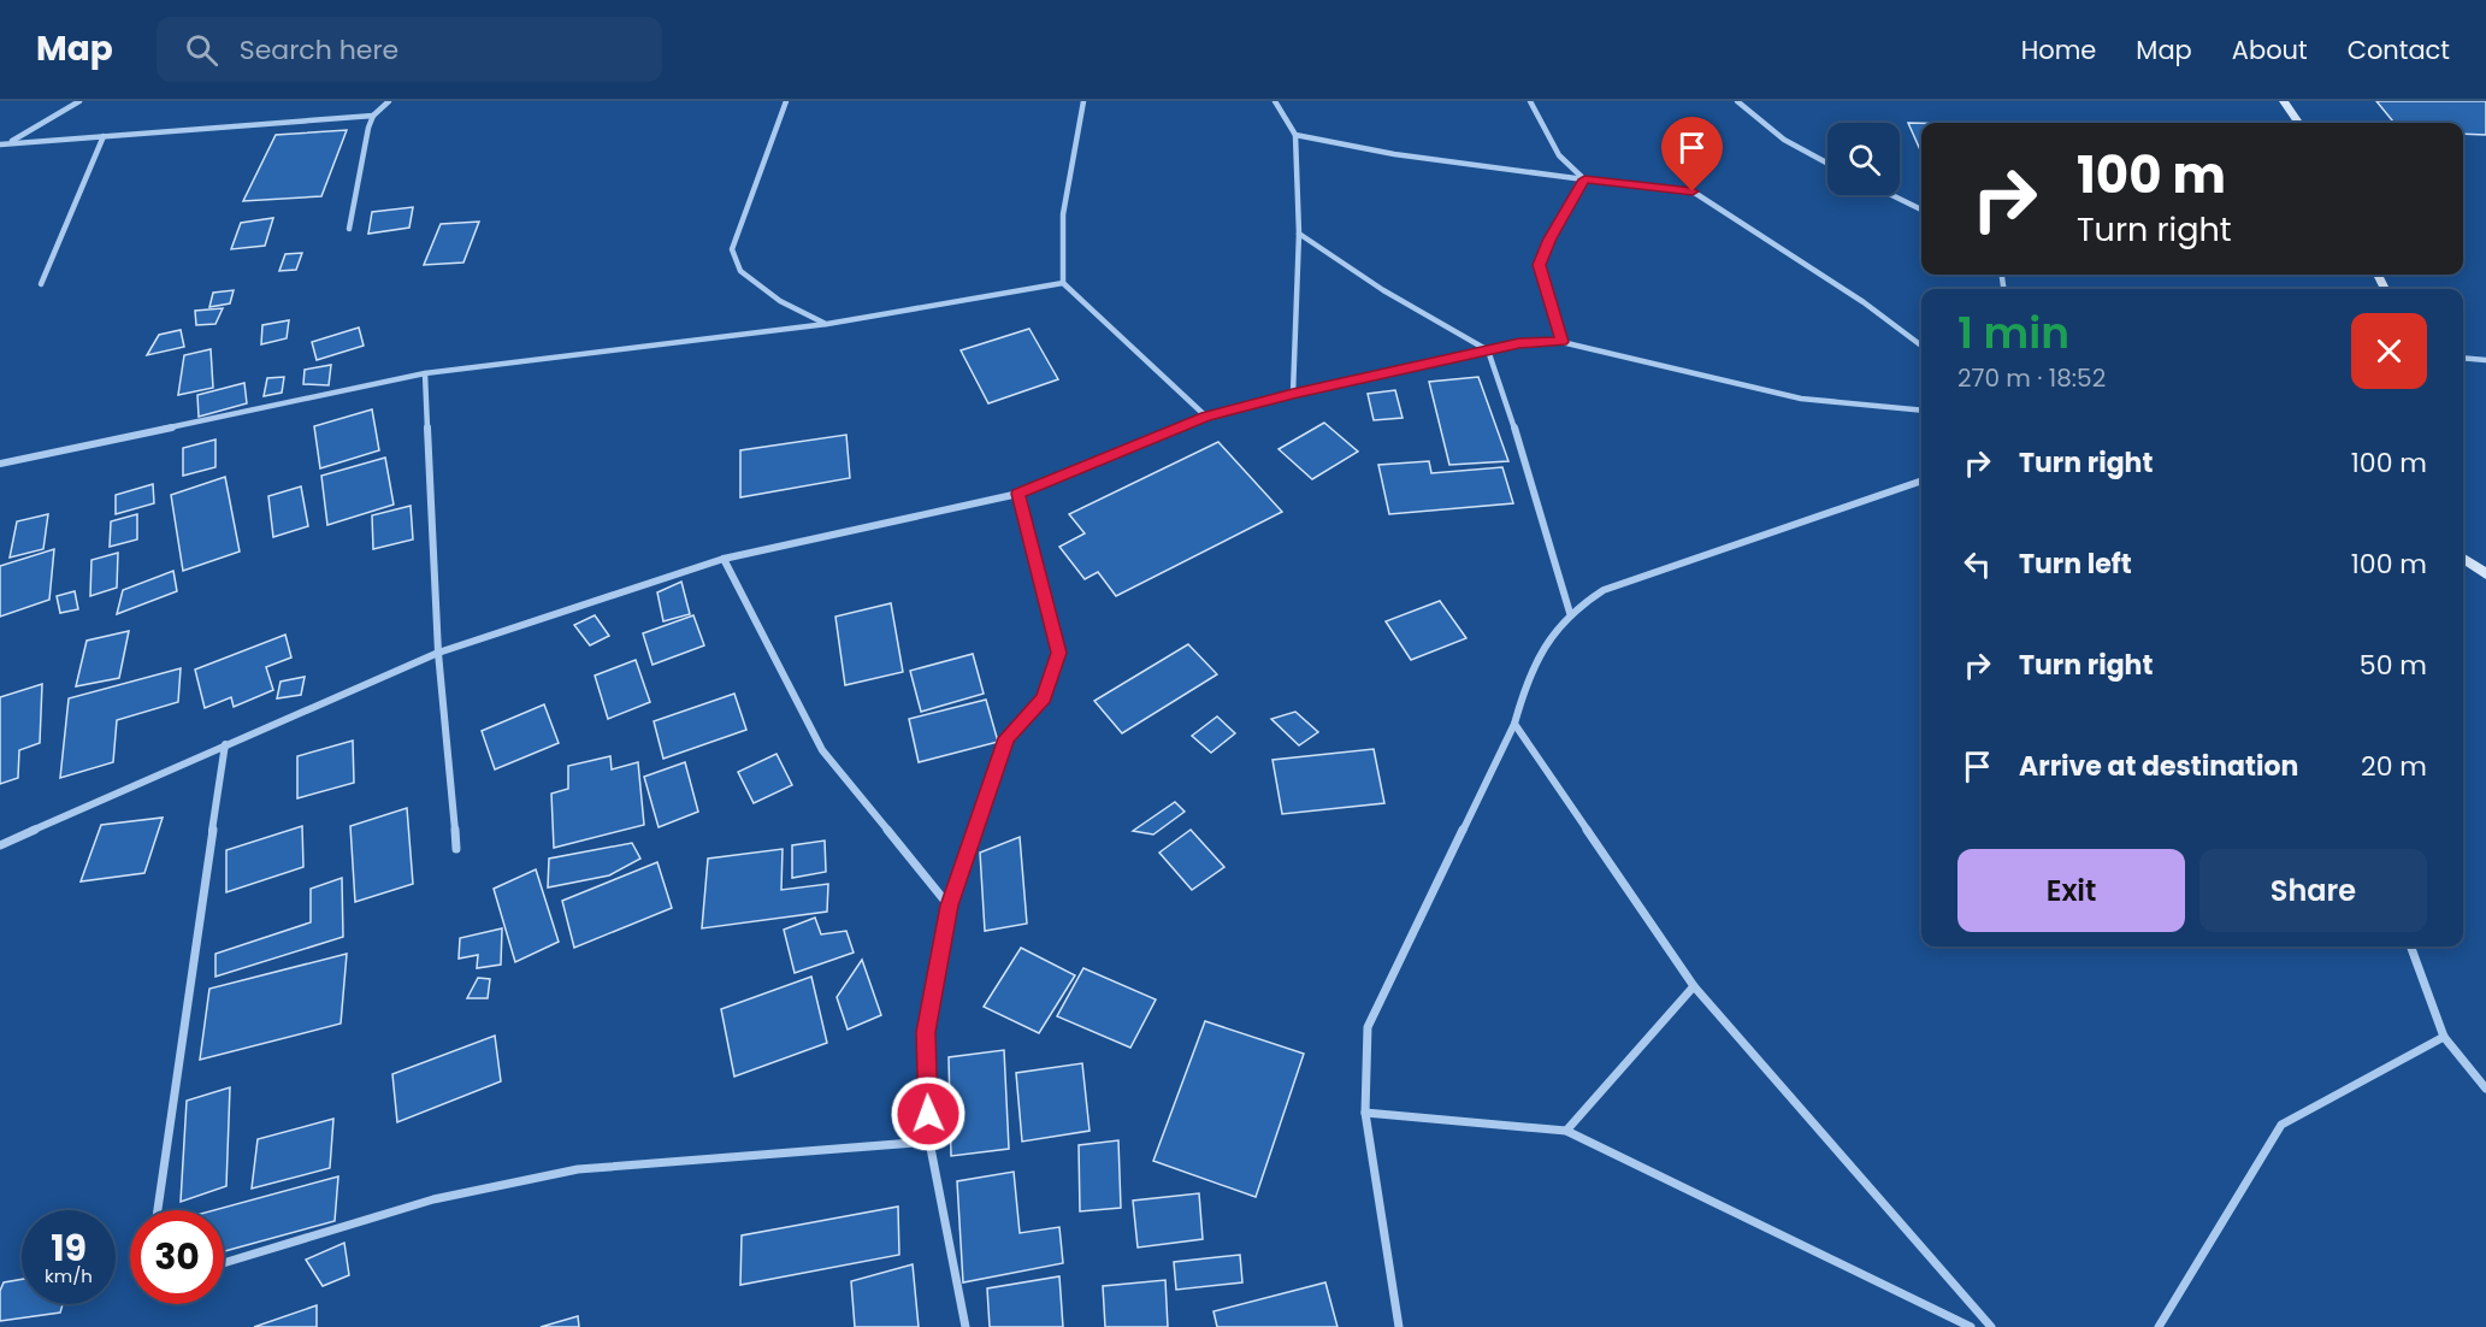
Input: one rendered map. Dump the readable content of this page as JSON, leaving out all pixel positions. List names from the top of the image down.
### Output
{
  "page": {
    "header": "Map",
    "search": "Search here",
    "nav": [
      "Home",
      "Map",
      "About",
      "Contact"
    ],
    "turn": ["100 m", "Turn right"],
    "heading": ["1 min", "270 m · 18:52"],
    "list": [
      {
        "name": "Turn right",
        "value": "100 m"
      },
      {
        "name": "Turn left",
        "value": "100 m"
      },
      {
        "name": "Turn right",
        "value": "50 m"
      },
      {
        "name": "Arrive at destination",
        "value": "20 m"
      }
    ],
    "buttons": ["Exit", "Share"],
    "speed": "19 km/h",
    "limit": "30"
  }
}
